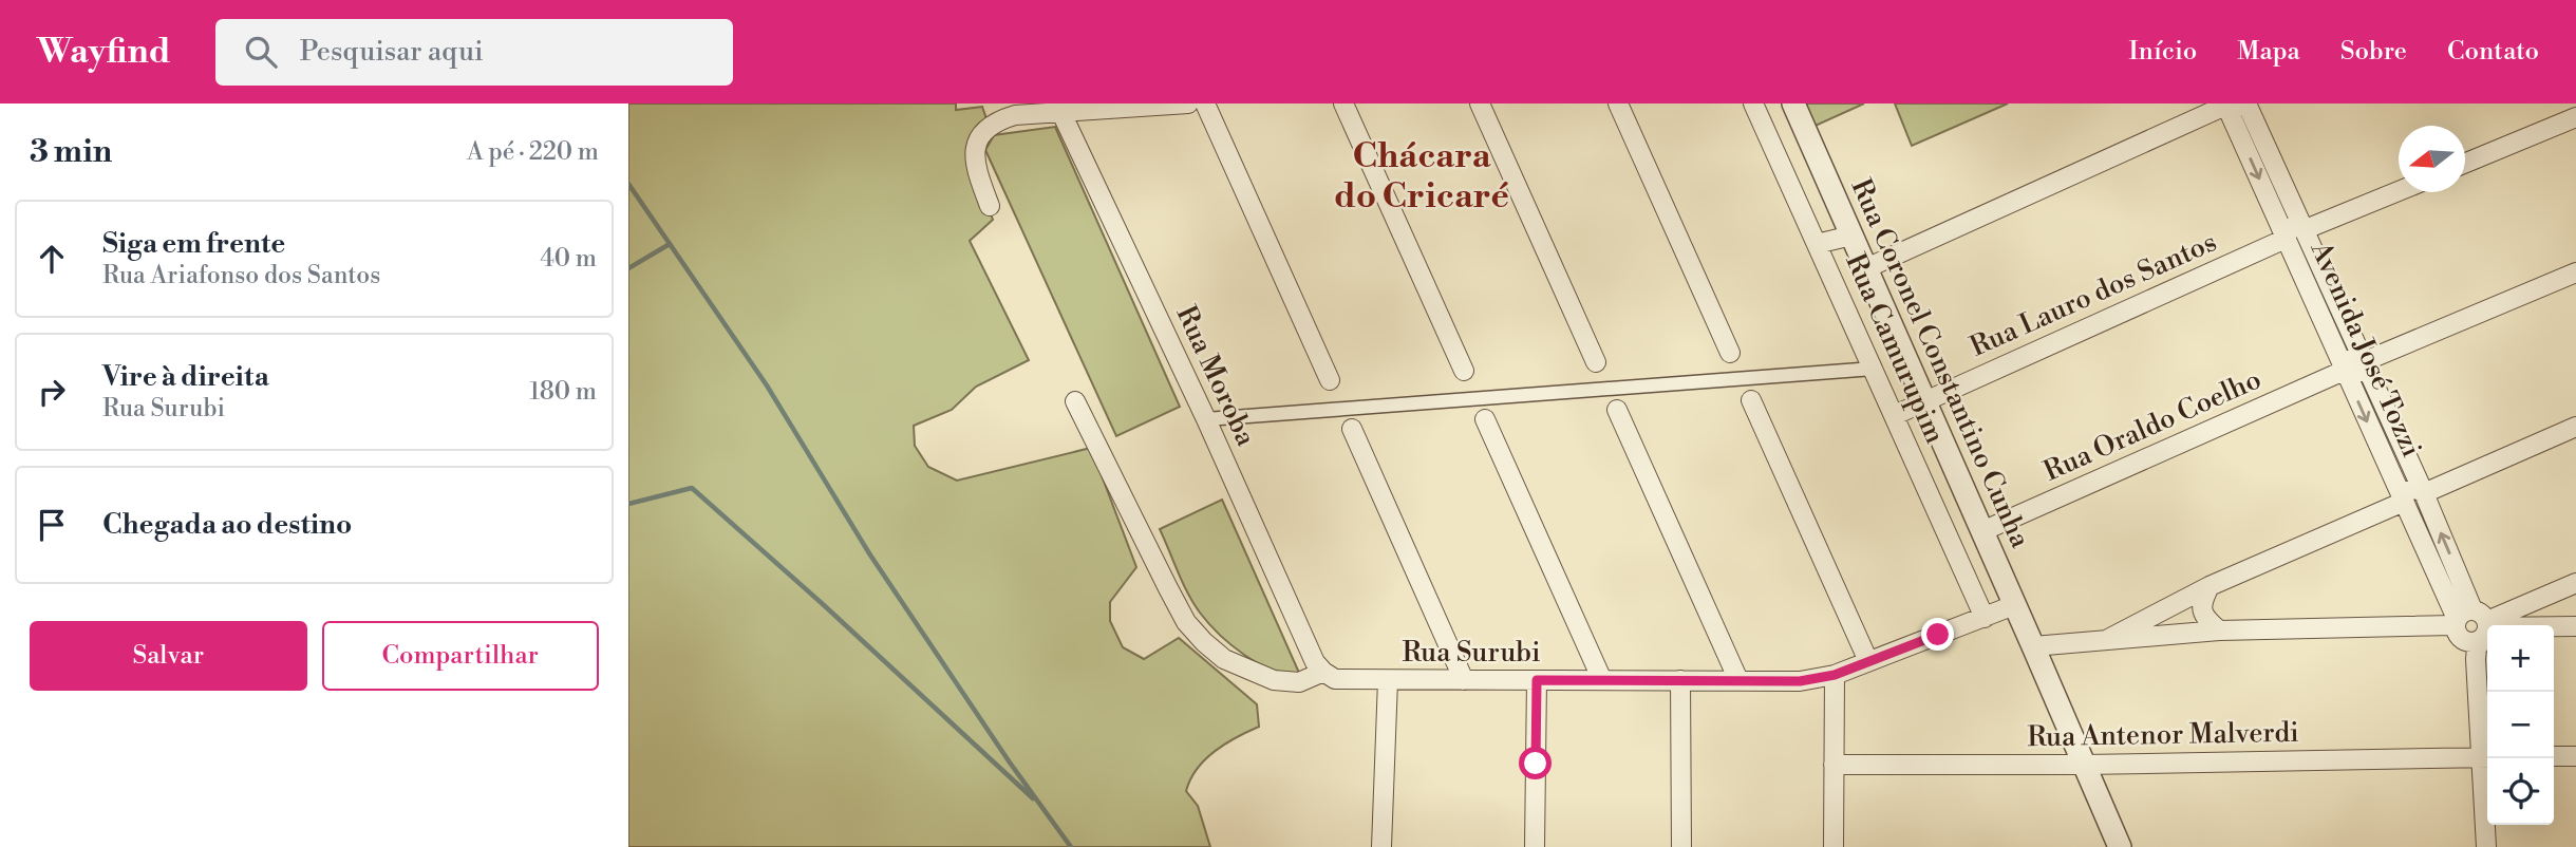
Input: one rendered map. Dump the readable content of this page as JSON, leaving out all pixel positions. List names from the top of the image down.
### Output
{
  "streets": {
    "street": [
      "Rua Lauro dos Santos",
      "Rua Camurupim",
      "Avenida José Tozzi",
      "Rua Coronel Constantino Cunha",
      "Rua Moroba",
      "Rua Oraldo Coelho",
      "Rua Surubi",
      "Rua Antenor Malverdi"
    ]
  },
  "crossings": [
    ["Rua Lauro dos Santos", "Rua Camurupim"],
    ["Rua Lauro dos Santos", "Avenida José Tozzi"],
    ["Rua Lauro dos Santos", "Rua Coronel Constantino Cunha"],
    ["Rua Camurupim", "Rua Surubi"],
    ["Avenida José Tozzi", "Rua Oraldo Coelho"],
    ["Rua Coronel Constantino Cunha", "Rua Oraldo Coelho"],
    ["Rua Coronel Constantino Cunha", "Rua Surubi"],
    ["Rua Coronel Constantino Cunha", "Rua Antenor Malverdi"],
    ["Rua Moroba", "Rua Surubi"]
  ],
  "districts": ["Chácara do Cricaré"],
  "north": "left",
  "page": {
    "header": "Wayfind",
    "search": "Pesquisar aqui",
    "nav": [
      "Início",
      "Mapa",
      "Sobre",
      "Contato"
    ],
    "heading": ["3 min", "A pé · 220 m"],
    "list": [
      ["Siga em frente", "Rua Ariafonso dos Santos", "40 m"],
      ["Vire à direita", "Rua Surubi", "180 m"],
      "Chegada ao destino"
    ],
    "buttons": ["Salvar", "Compartilhar"],
    "map_buttons": ["+", "−"]
  }
}
